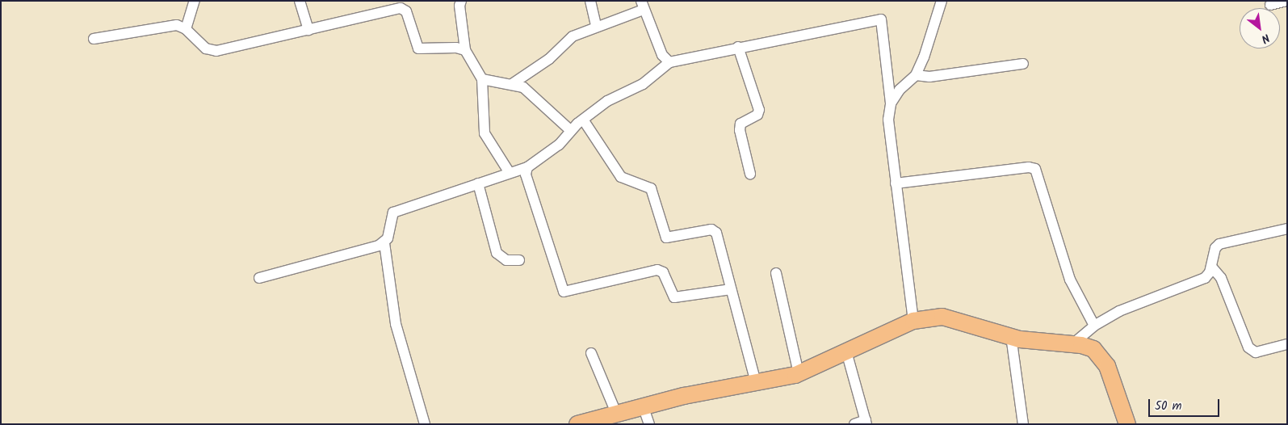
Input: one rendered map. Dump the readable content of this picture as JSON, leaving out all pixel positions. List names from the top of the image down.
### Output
{
  "scale_bar": "50 m",
  "north": "bottom right"
}
